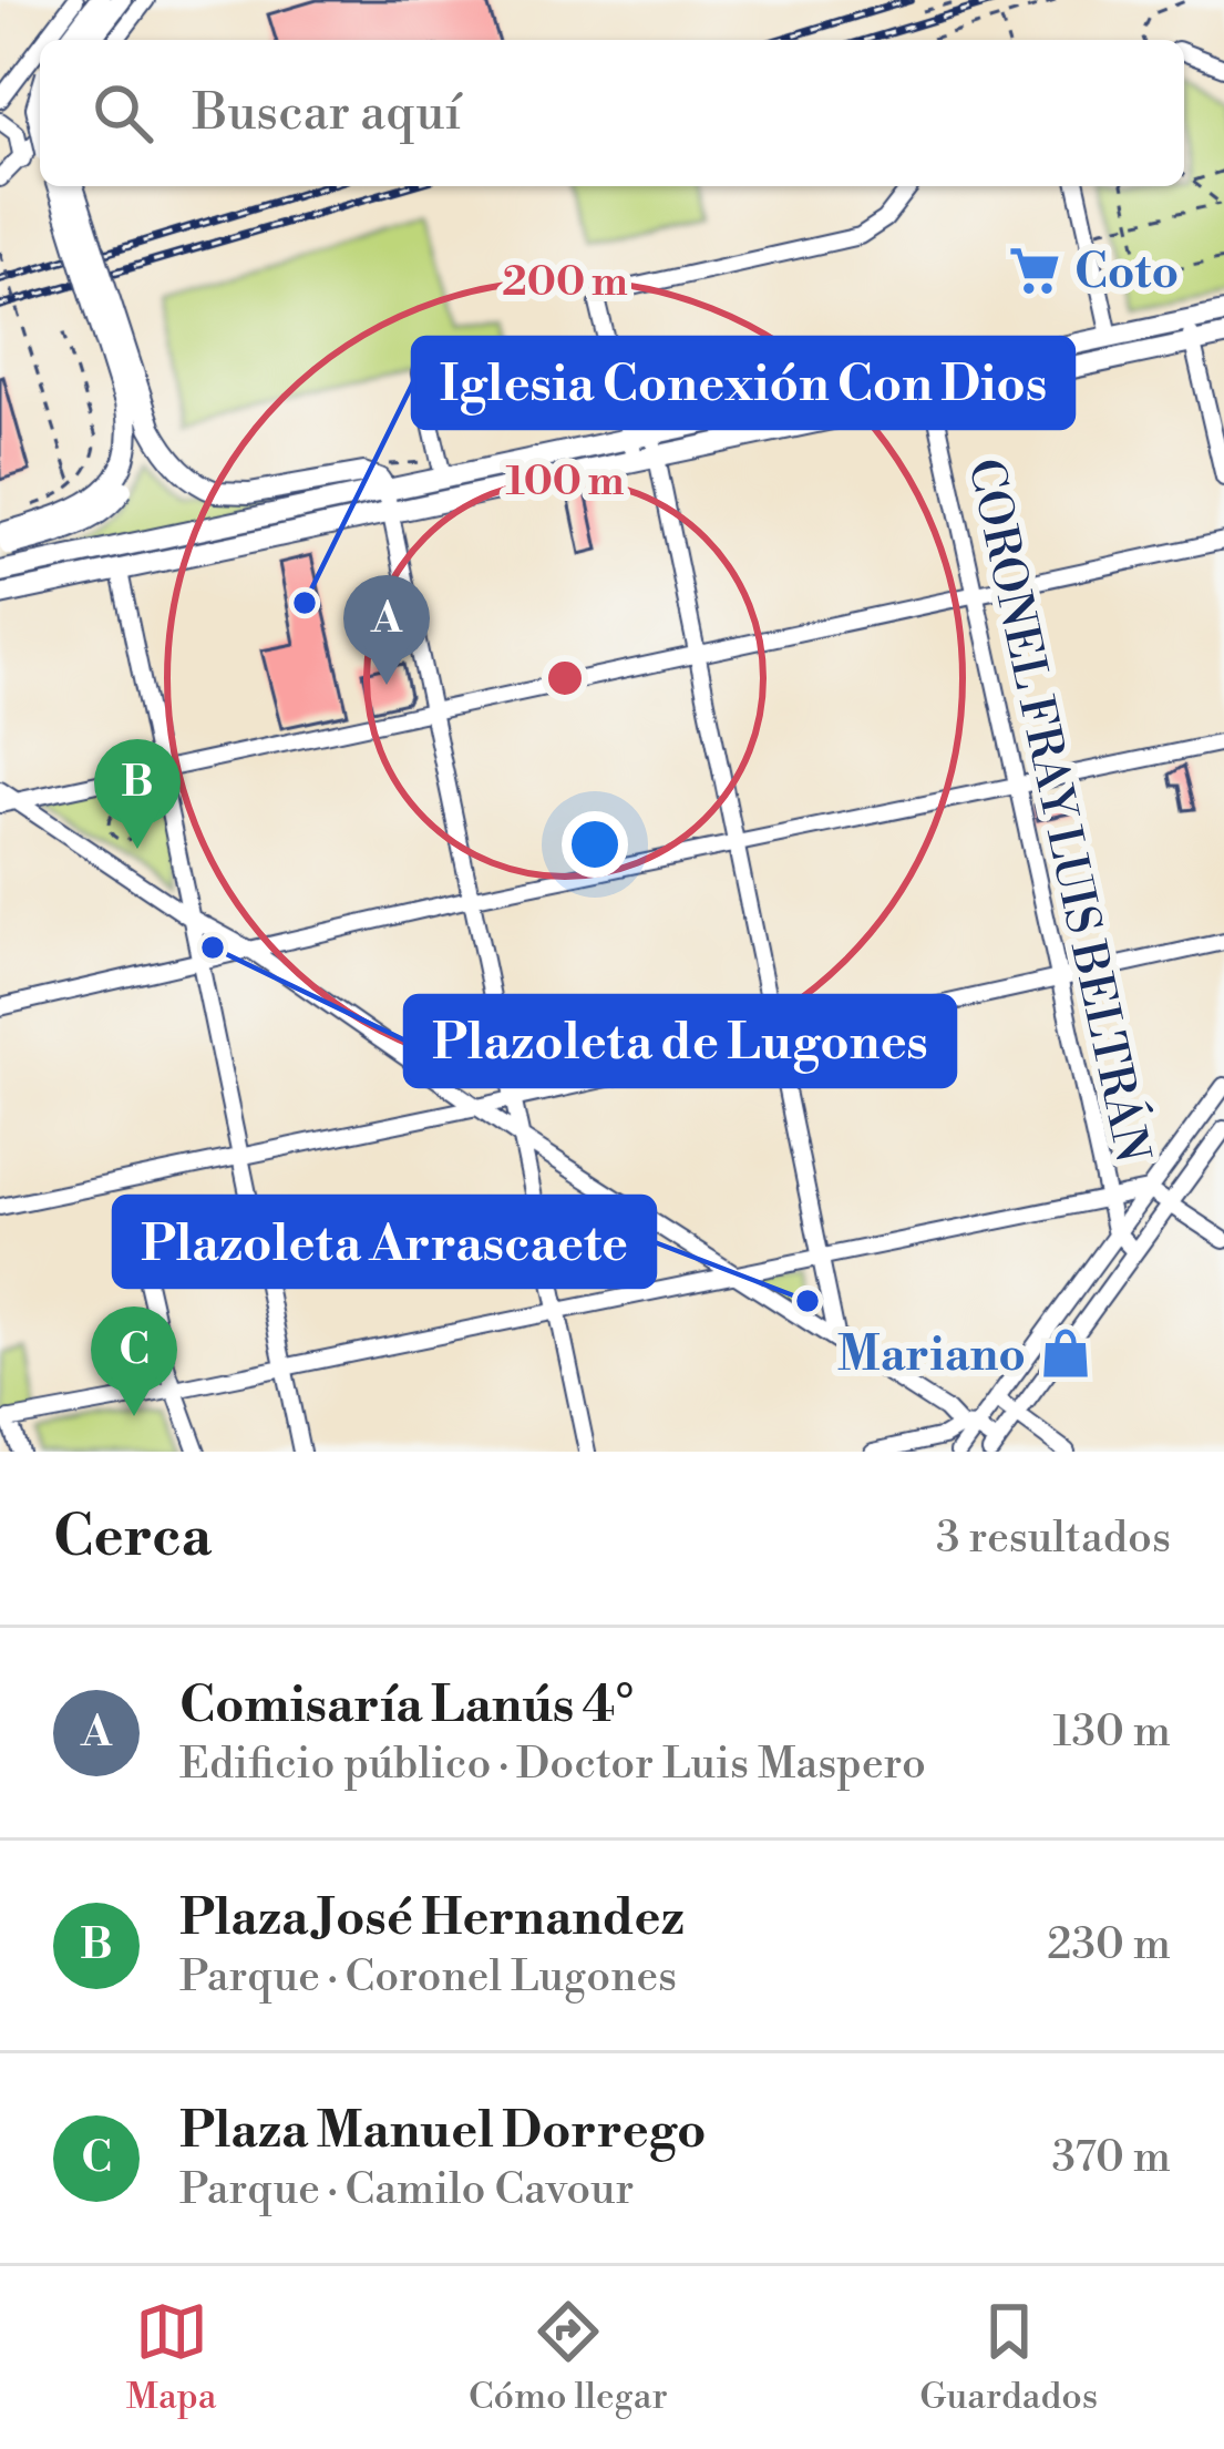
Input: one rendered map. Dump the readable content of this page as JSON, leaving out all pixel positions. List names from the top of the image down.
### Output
{
  "streets": {
    "street": ["CORONEL FRAY LUIS BELTRÁN"]
  },
  "places": {
    "supermarket": ["Coto"],
    "other": ["Iglesia Conexión Con Dios", "Plazoleta de Lugones", "Plazoleta Arrascaete"],
    "shop": ["Mariano"]
  },
  "page": {
    "search": "Buscar aquí",
    "pins": ["A", "B", "C"],
    "heading": ["Cerca", "3 resultados"],
    "list": [
      {
        "mark": "A",
        "name": "Comisaría Lanús 4°",
        "note": "Edificio público · Doctor Luis Maspero",
        "value": "130 m"
      },
      {
        "mark": "B",
        "name": "Plaza José Hernandez",
        "note": "Parque · Coronel Lugones",
        "value": "230 m"
      },
      {
        "mark": "C",
        "name": "Plaza Manuel Dorrego",
        "note": "Parque · Camilo Cavour",
        "value": "370 m"
      }
    ],
    "nav": ["Mapa", "Cómo llegar", "Guardados"]
  },
  "rings": ["200 m", "100 m"]
}
